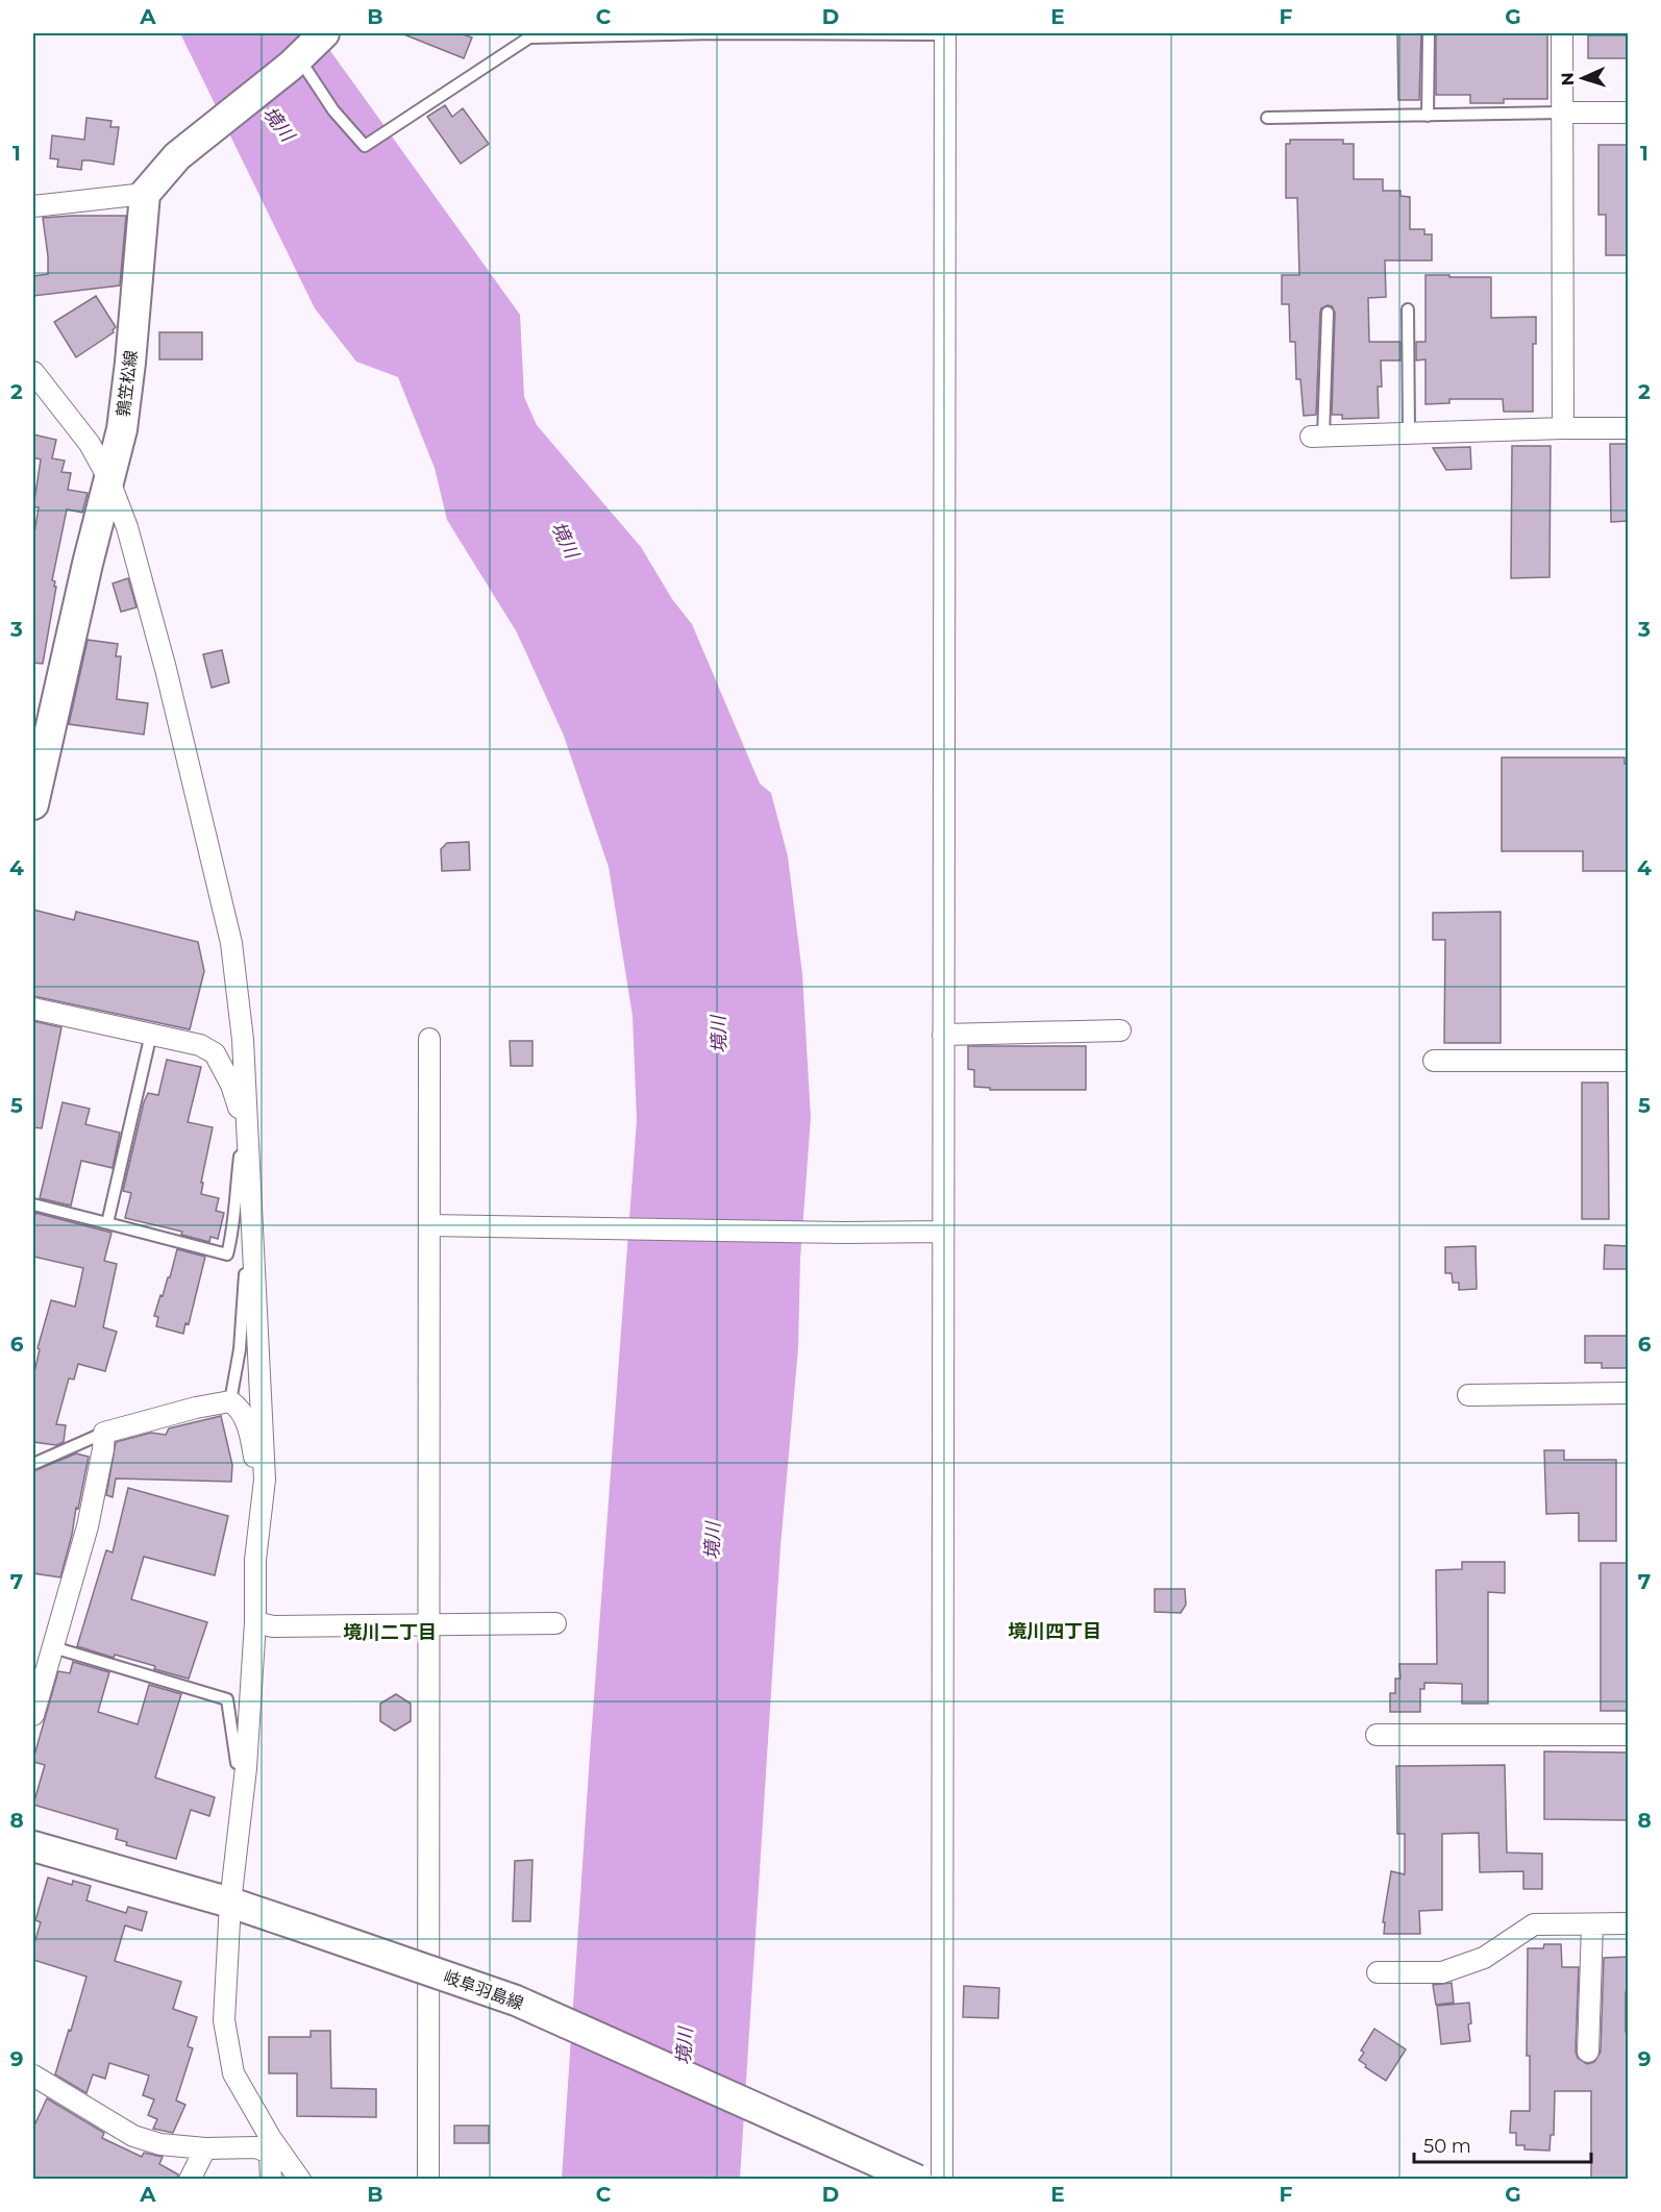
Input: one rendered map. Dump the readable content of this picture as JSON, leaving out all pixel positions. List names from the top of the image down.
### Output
{
  "streets": {
    "main road": ["鶉笠松線", "岐阜羽島線"]
  },
  "districts": ["境川四丁目", "境川二丁目"],
  "water": ["境川"],
  "scale_bar": "50 m",
  "north": "left",
  "grid": {
    "columns": [
      "A",
      "B",
      "C",
      "D",
      "E",
      "F",
      "G"
    ],
    "rows": [
      "1",
      "2",
      "3",
      "4",
      "5",
      "6",
      "7",
      "8",
      "9"
    ]
  }
}
